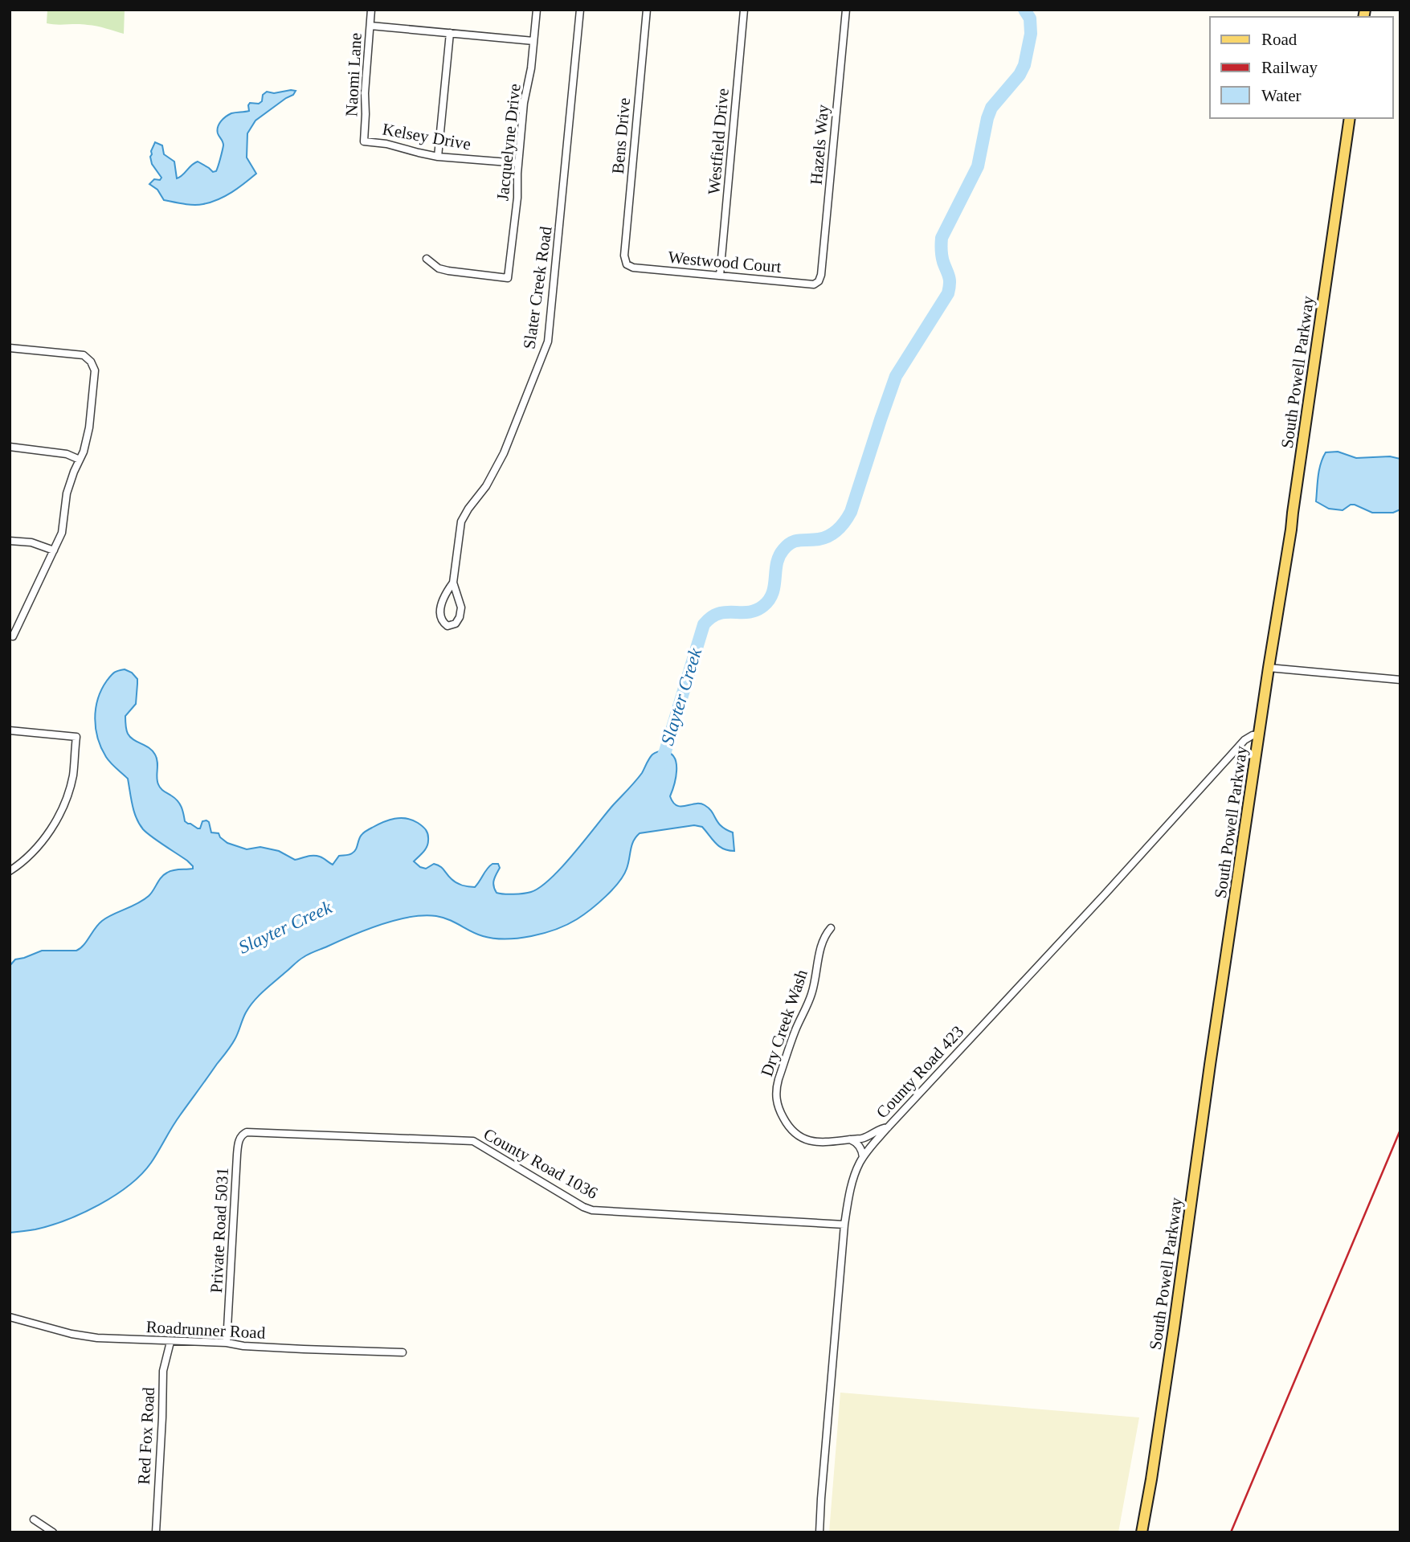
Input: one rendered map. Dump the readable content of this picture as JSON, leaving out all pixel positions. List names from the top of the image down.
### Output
{
  "streets": {
    "main road": ["South Powell Parkway"],
    "street": [
      "Naomi Lane",
      "Bens Drive",
      "Kelsey Drive",
      "Westfield Drive",
      "Jacquelyne Drive",
      "Hazels Way",
      "Westwood Court",
      "Slater Creek Road",
      "Dry Creek Wash",
      "County Road 423",
      "County Road 1036",
      "Private Road 5031",
      "Roadrunner Road",
      "Red Fox Road"
    ]
  },
  "crossings": [
    ["Naomi Lane", "Kelsey Drive"],
    ["Bens Drive", "Westwood Court"],
    ["Kelsey Drive", "Jacquelyne Drive"],
    ["Westfield Drive", "Westwood Court"],
    ["Hazels Way", "Westwood Court"],
    ["South Powell Parkway", "County Road 423"],
    ["Dry Creek Wash", "County Road 423"],
    ["County Road 423", "County Road 1036"],
    ["County Road 1036", "Private Road 5031"],
    ["Private Road 5031", "Roadrunner Road"],
    ["Roadrunner Road", "Red Fox Road"]
  ],
  "water": ["Slayter Creek"],
  "legend": ["Road", "Railway", "Water"]
}
